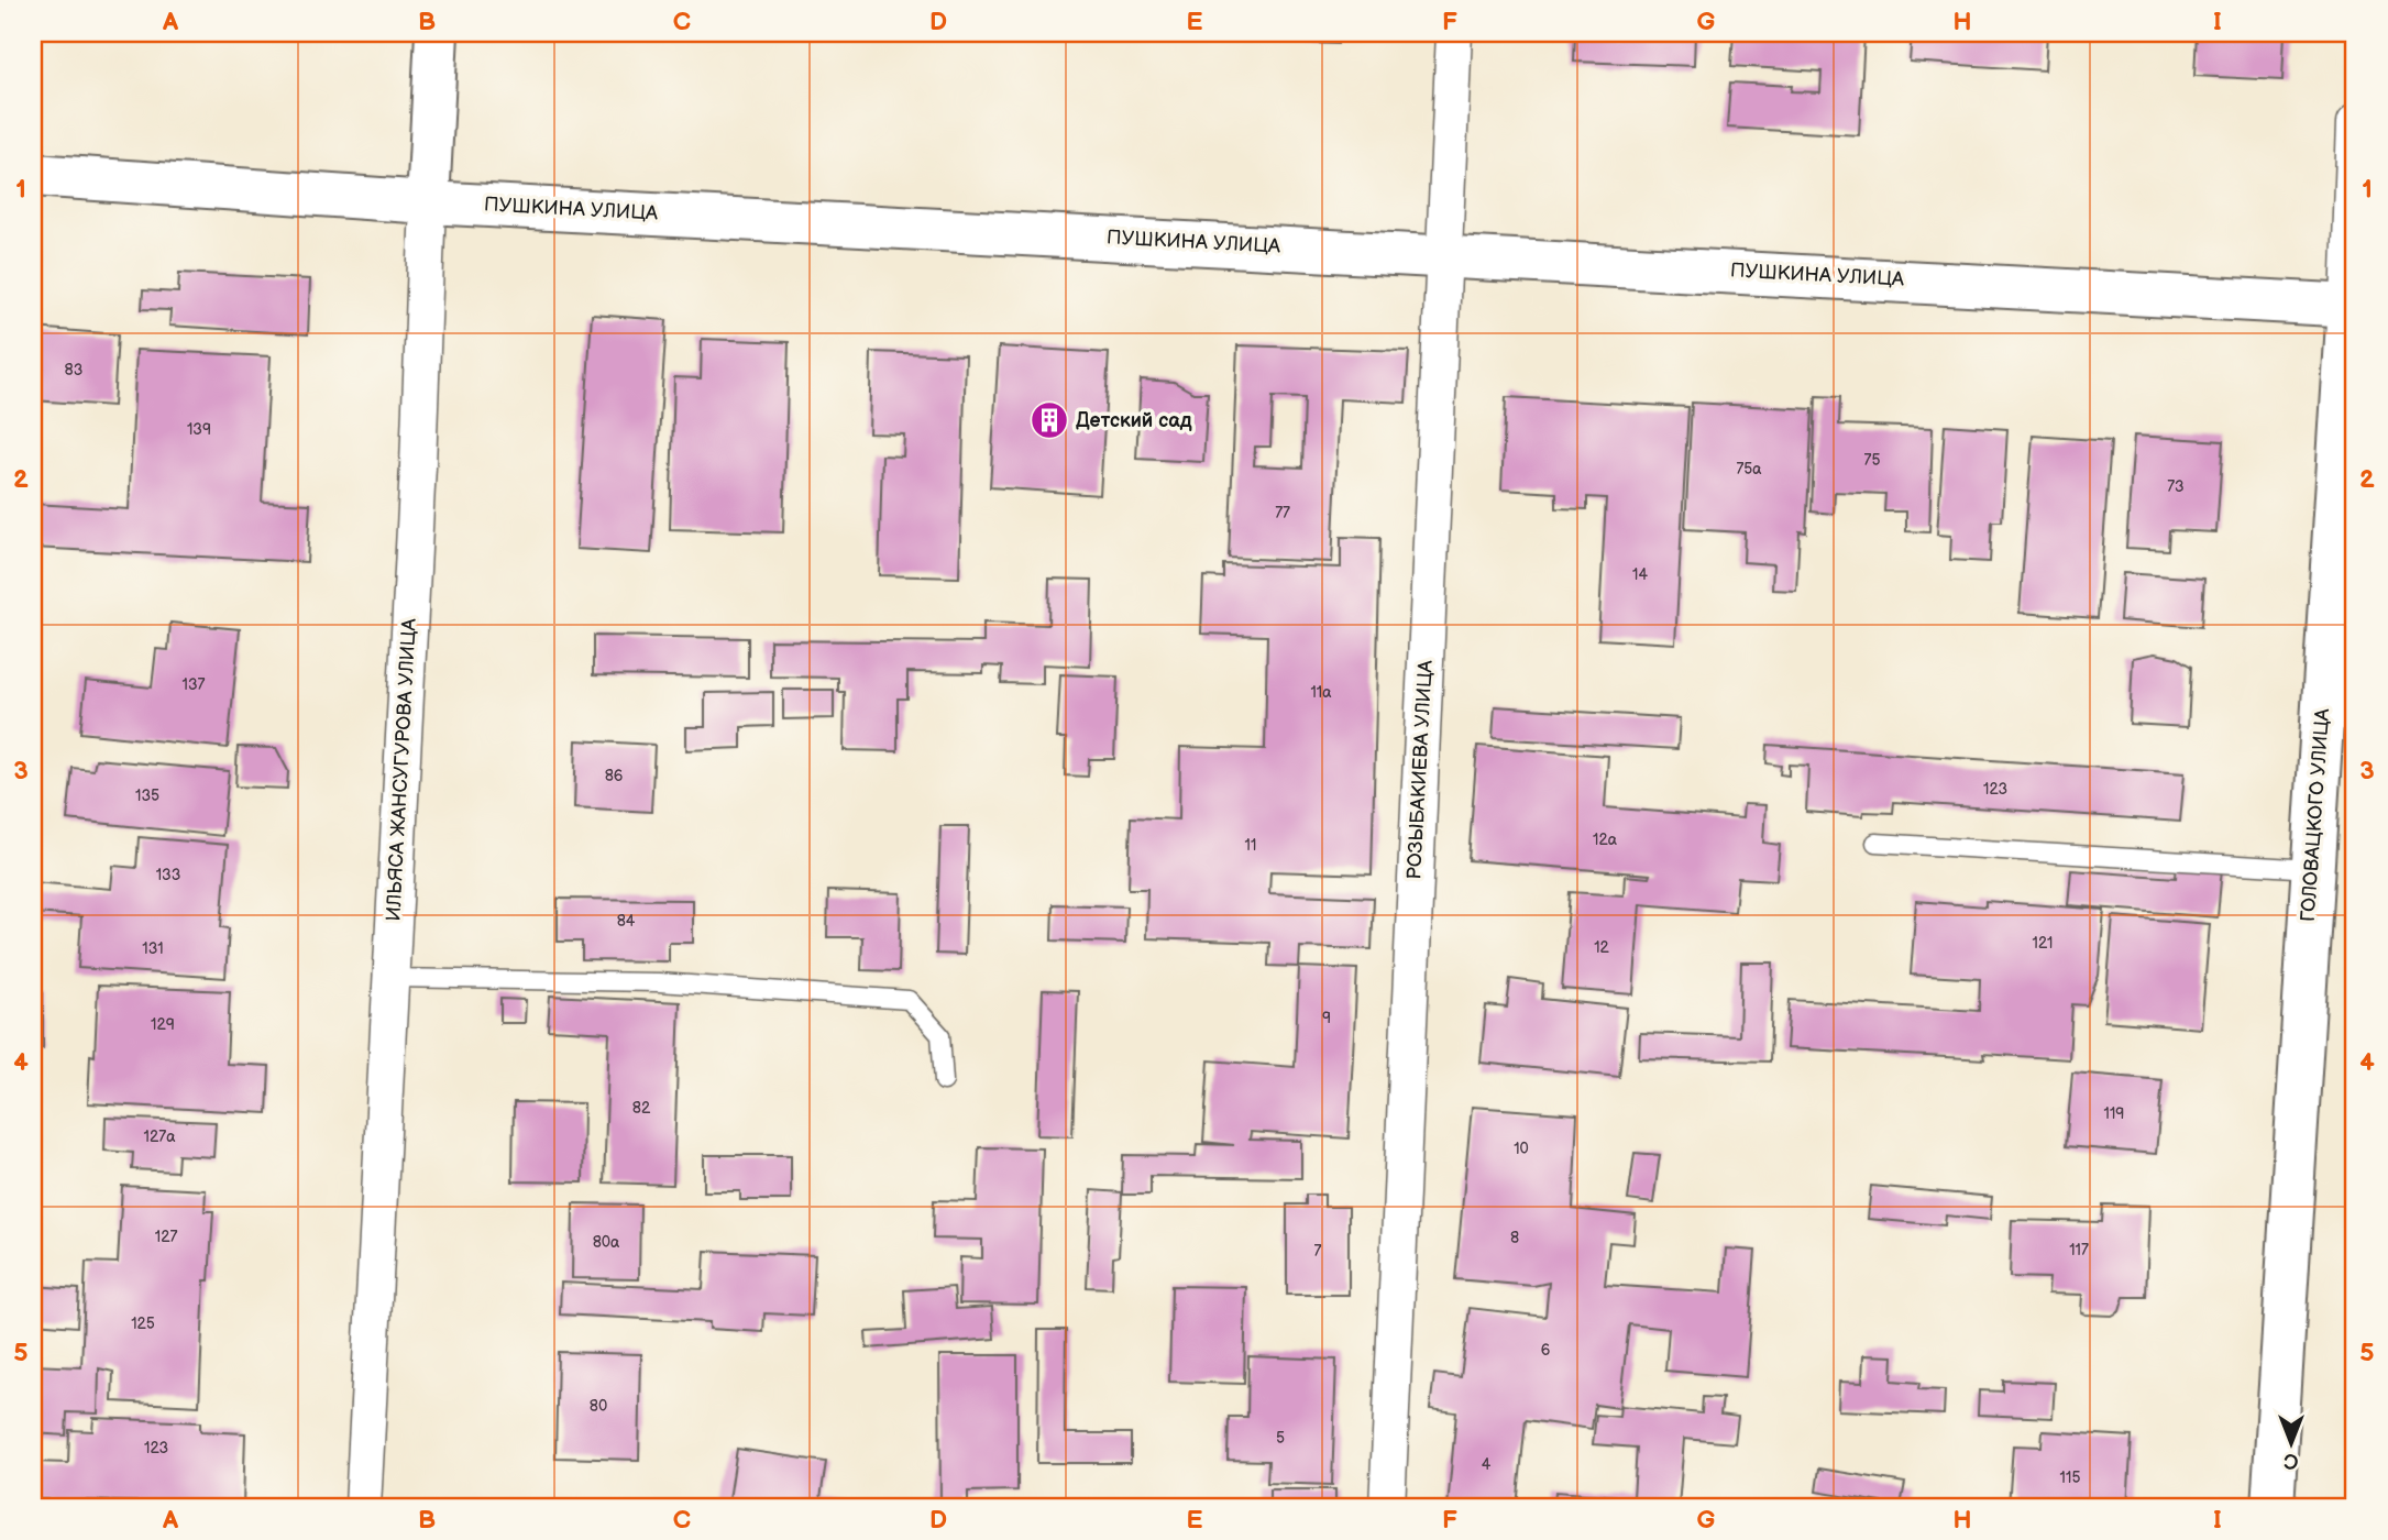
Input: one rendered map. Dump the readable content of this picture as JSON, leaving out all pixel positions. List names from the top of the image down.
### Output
{
  "streets": {
    "main road": ["ПУШКИНА УЛИЦА", "ИЛЬЯСА ЖАНСУГУРОВА УЛИЦА", "ГОЛОВАЦКОГО УЛИЦА"],
    "street": ["РОЗЫБАКИЕВА УЛИЦА"]
  },
  "crossings": [
    ["ПУШКИНА УЛИЦА", "ИЛЬЯСА ЖАНСУГУРОВА УЛИЦА"],
    ["ПУШКИНА УЛИЦА", "РОЗЫБАКИЕВА УЛИЦА"],
    ["ПУШКИНА УЛИЦА", "ГОЛОВАЦКОГО УЛИЦА"]
  ],
  "places": {
    "building": ["Детский сад"]
  },
  "house_numbers": [
    "83",
    "139",
    "75",
    "75а",
    "73",
    "77",
    "14",
    "137",
    "11а",
    "86",
    "123",
    "135",
    "12а",
    "11",
    "133",
    "84",
    "121",
    "12",
    "131",
    "9",
    "129",
    "82",
    "119",
    "127а",
    "10",
    "127",
    "8",
    "80а",
    "117",
    "7",
    "125",
    "6",
    "80",
    "5",
    "123",
    "4",
    "115"
  ],
  "north": "bottom",
  "grid": {
    "columns": [
      "A",
      "B",
      "C",
      "D",
      "E",
      "F",
      "G",
      "H",
      "I"
    ],
    "rows": [
      "1",
      "2",
      "3",
      "4",
      "5"
    ]
  }
}
